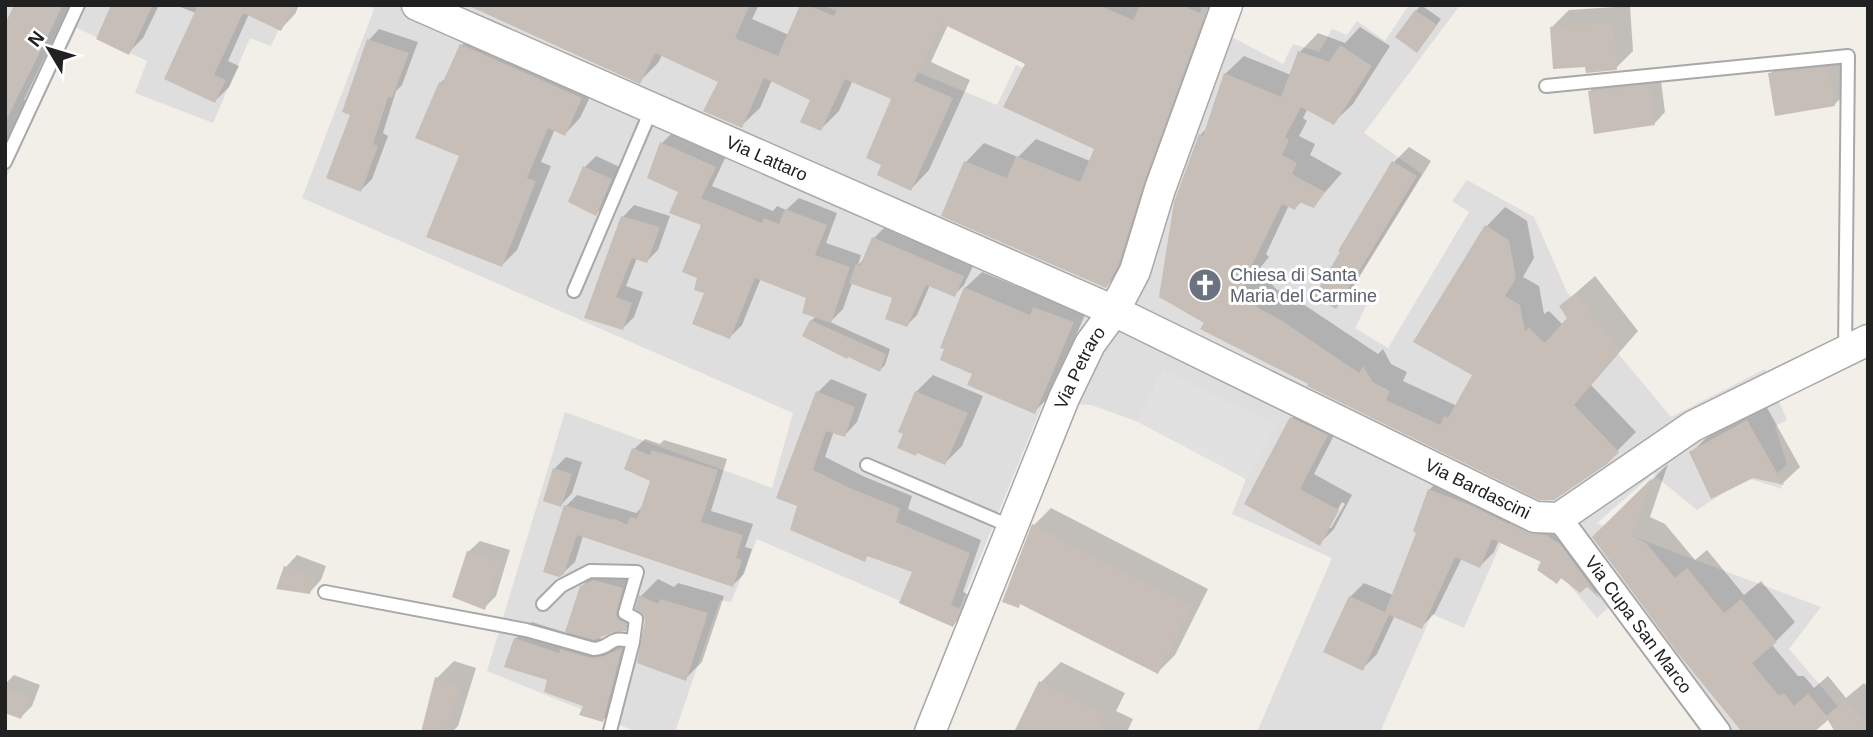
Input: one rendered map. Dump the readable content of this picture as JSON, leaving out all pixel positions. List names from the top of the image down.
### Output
{
  "streets": {
    "street": [
      "Via Lattaro",
      "Via Petraro",
      "Via Bardascini",
      "Via Cupa San Marco"
    ]
  },
  "crossings": [
    ["Via Lattaro", "Via Petraro"],
    ["Via Lattaro", "Via Bardascini"],
    ["Via Petraro", "Via Bardascini"],
    ["Via Bardascini", "Via Cupa San Marco"]
  ],
  "places": {
    "church": ["Chiesa di Santa Maria del Carmine"]
  },
  "north": "top left"
}
